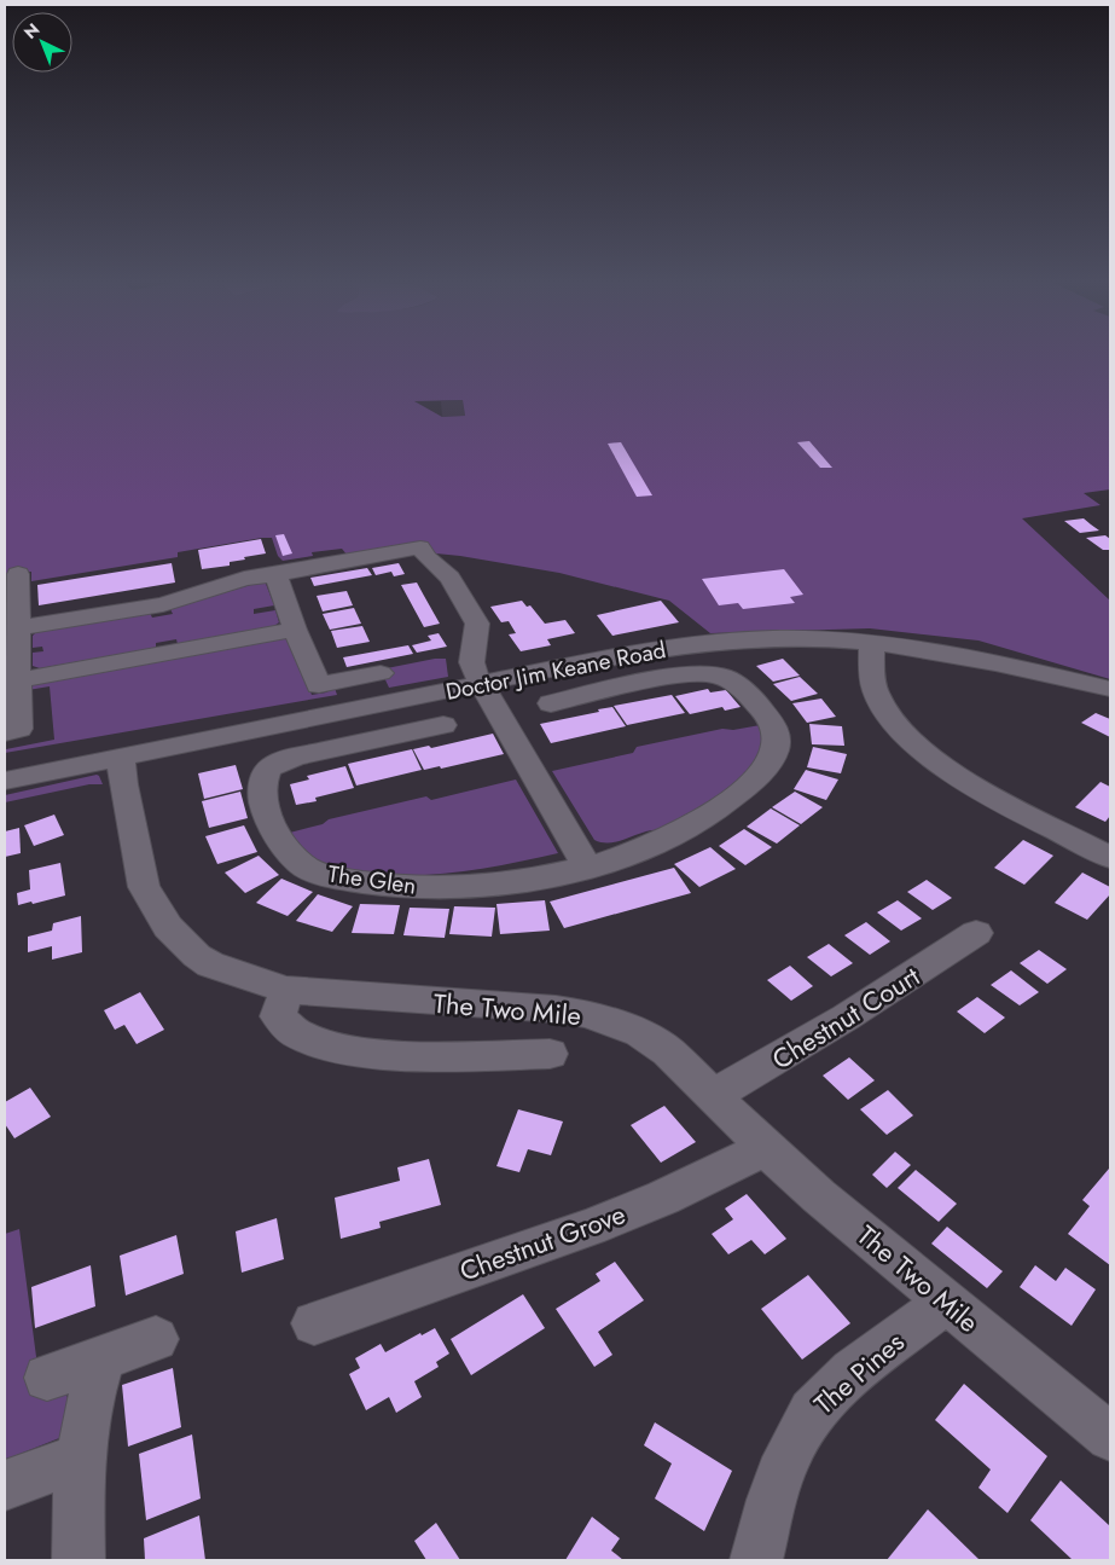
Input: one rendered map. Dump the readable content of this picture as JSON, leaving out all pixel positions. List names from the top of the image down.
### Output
{
  "streets": {
    "street": [
      "Doctor Jim Keane Road",
      "The Glen",
      "The Two Mile",
      "Chestnut Court",
      "Chestnut Grove",
      "The Pines"
    ]
  },
  "crossings": [
    ["Doctor Jim Keane Road", "The Two Mile"],
    ["The Two Mile", "Chestnut Court"],
    ["The Two Mile", "Chestnut Grove"],
    ["The Two Mile", "The Pines"]
  ],
  "north": "top left"
}
